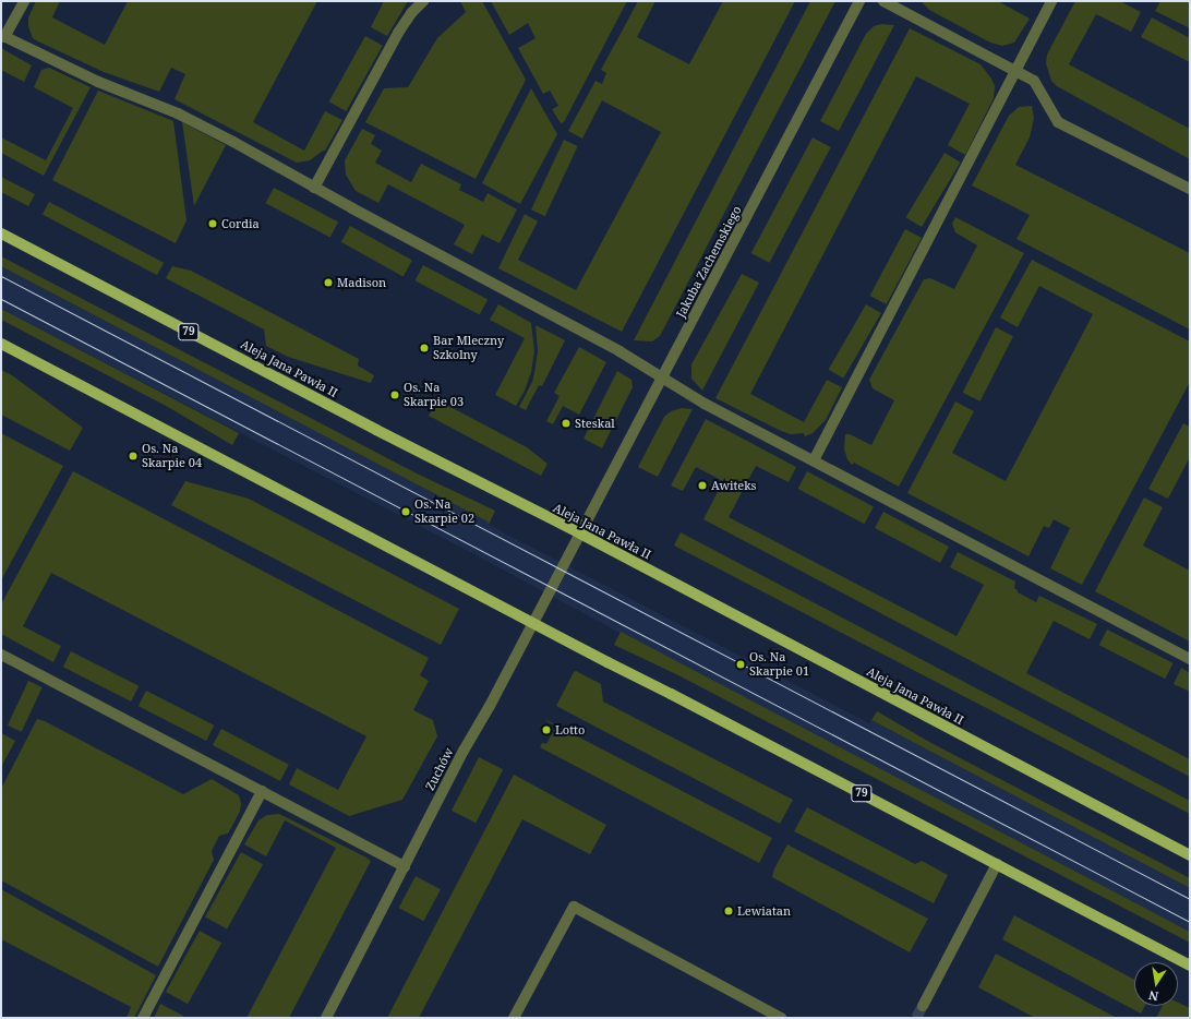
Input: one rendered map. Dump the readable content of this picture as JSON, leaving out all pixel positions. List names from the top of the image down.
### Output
{
  "streets": {
    "main road": ["79", "Aleja Jana Pawła II"],
    "street": ["Jakuba Zachemskiego", "Zuchów"]
  },
  "crossings": [
    ["Jakuba Zachemskiego", "Aleja Jana Pawła II"],
    ["Jakuba Zachemskiego", "Zuchów"],
    ["79", "Zuchów"],
    ["Aleja Jana Pawła II", "Zuchów"]
  ],
  "places": [
    "Cordia",
    "Madison",
    "Bar Mleczny Szkolny",
    "Os. Na Skarpie 03",
    "Steskal",
    "Os. Na Skarpie 04",
    "Awiteks",
    "Os. Na Skarpie 02",
    "Os. Na Skarpie 01",
    "Lotto",
    "Lewiatan"
  ],
  "north": "bottom"
}
